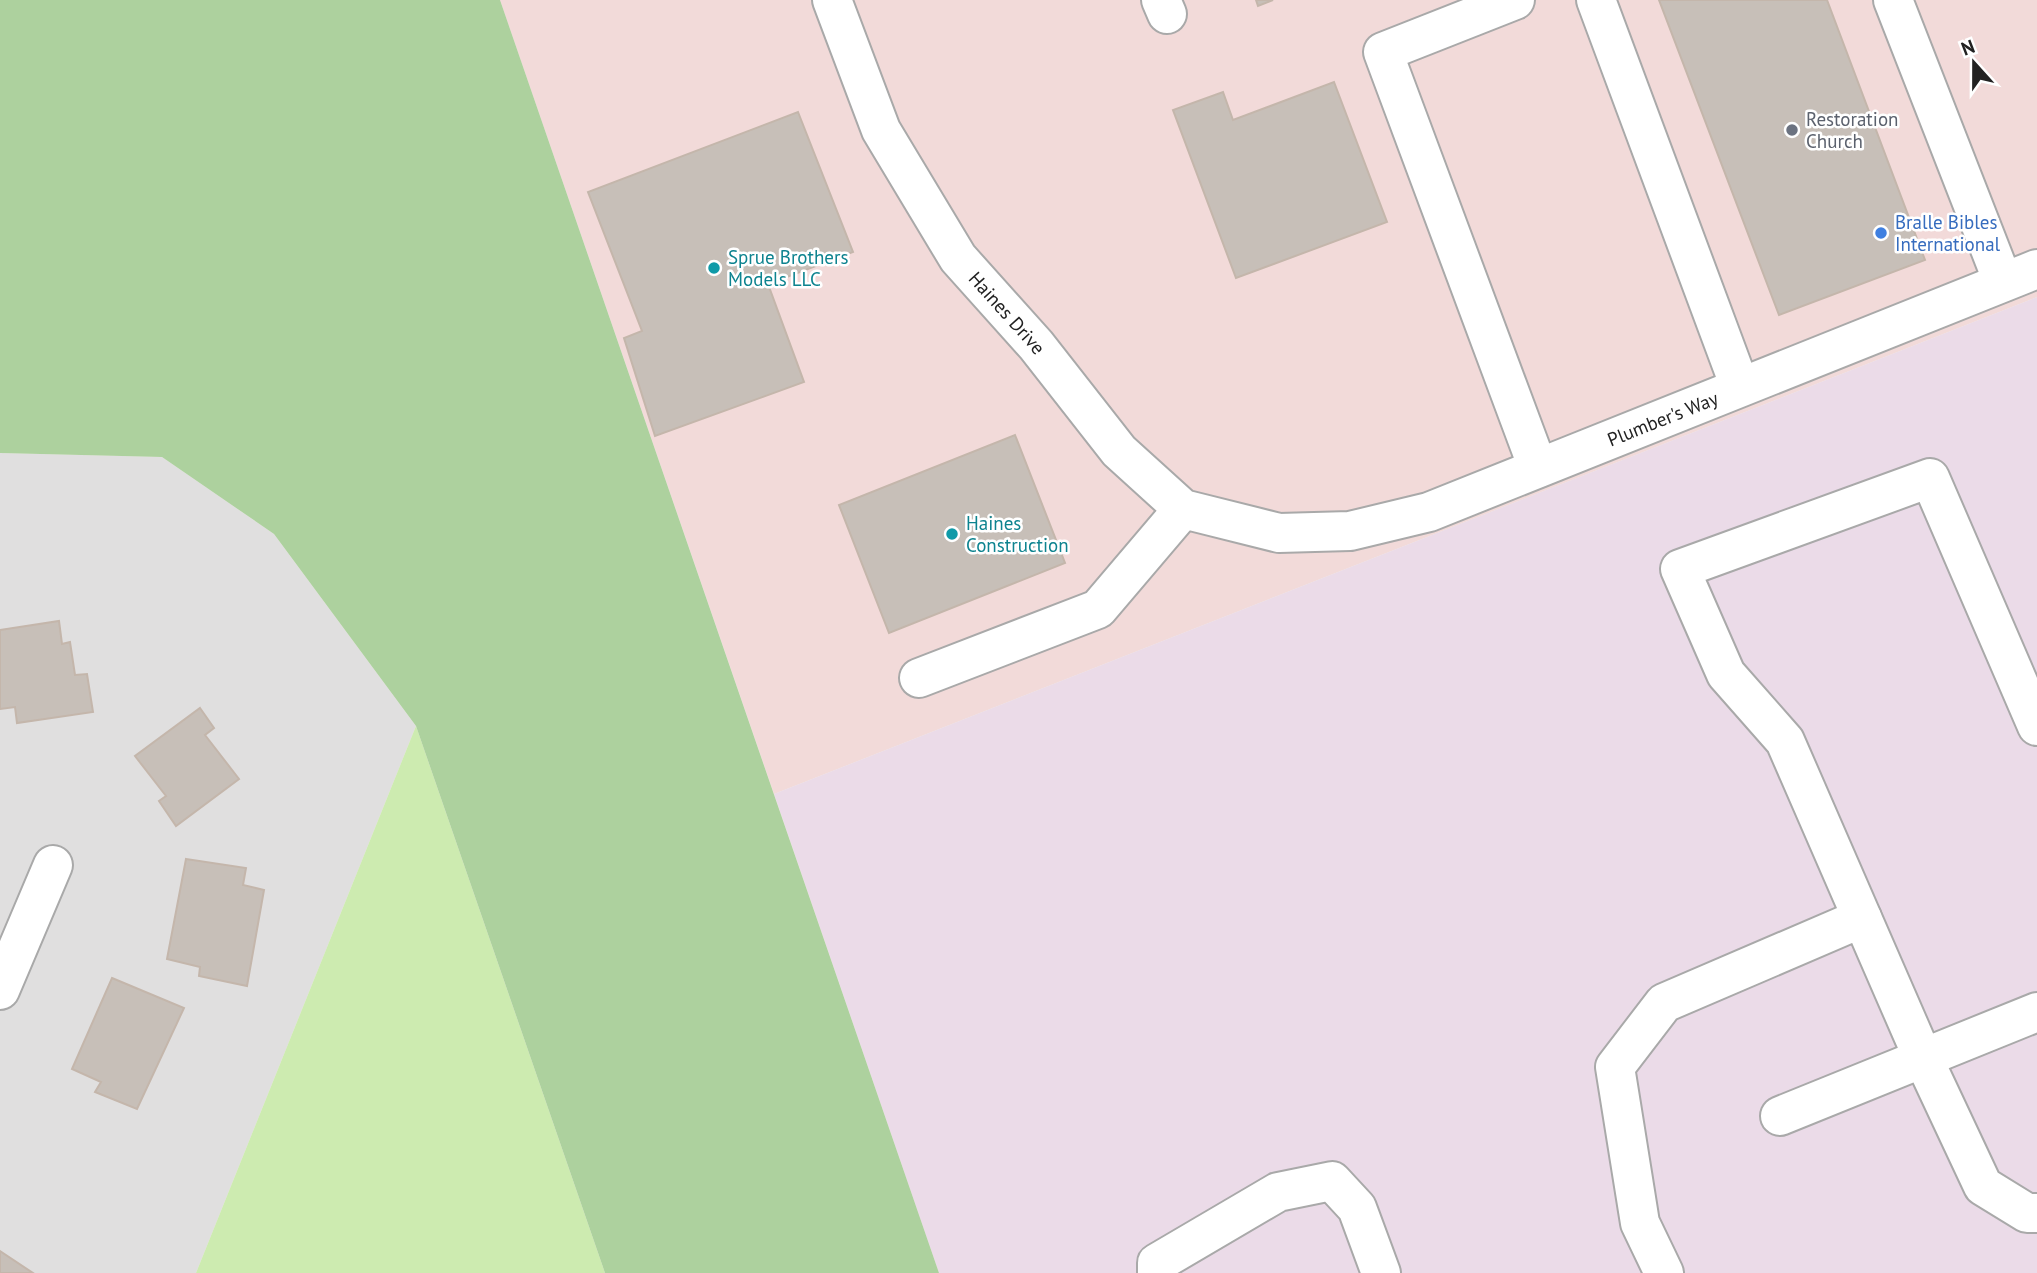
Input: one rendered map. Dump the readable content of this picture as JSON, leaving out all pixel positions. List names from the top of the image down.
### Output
{
  "streets": {
    "street": ["Haines Drive", "Plumber's Way"]
  },
  "crossings": [
    ["Haines Drive", "Plumber's Way"]
  ],
  "places": [
    "Restoration Church",
    "Bralle Bibles International",
    "Sprue Brothers Models LLC",
    "Haines Construction"
  ],
  "north": "top"
}
